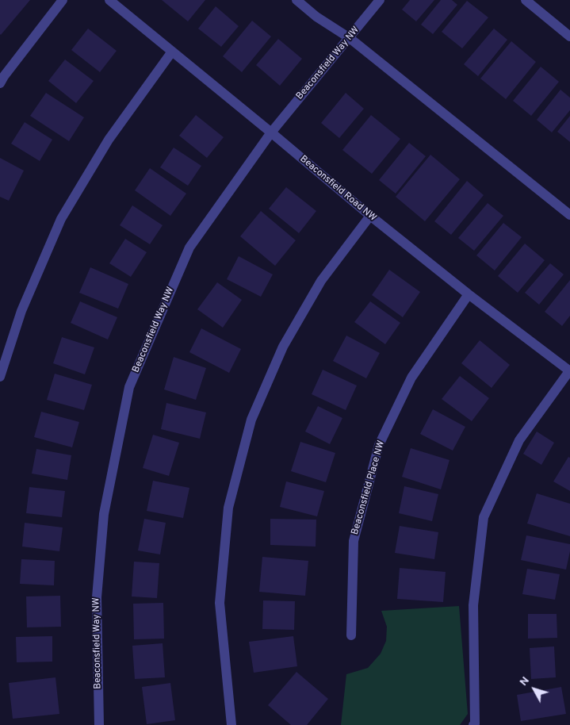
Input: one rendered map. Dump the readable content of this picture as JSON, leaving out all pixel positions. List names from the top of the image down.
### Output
{
  "streets": {
    "street": ["Beaconsfield Way NW", "Beaconsfield Road NW", "Beaconsfield Place NW"]
  },
  "crossings": [
    ["Beaconsfield Way NW", "Beaconsfield Road NW"],
    ["Beaconsfield Road NW", "Beaconsfield Place NW"]
  ],
  "north": "top left"
}
